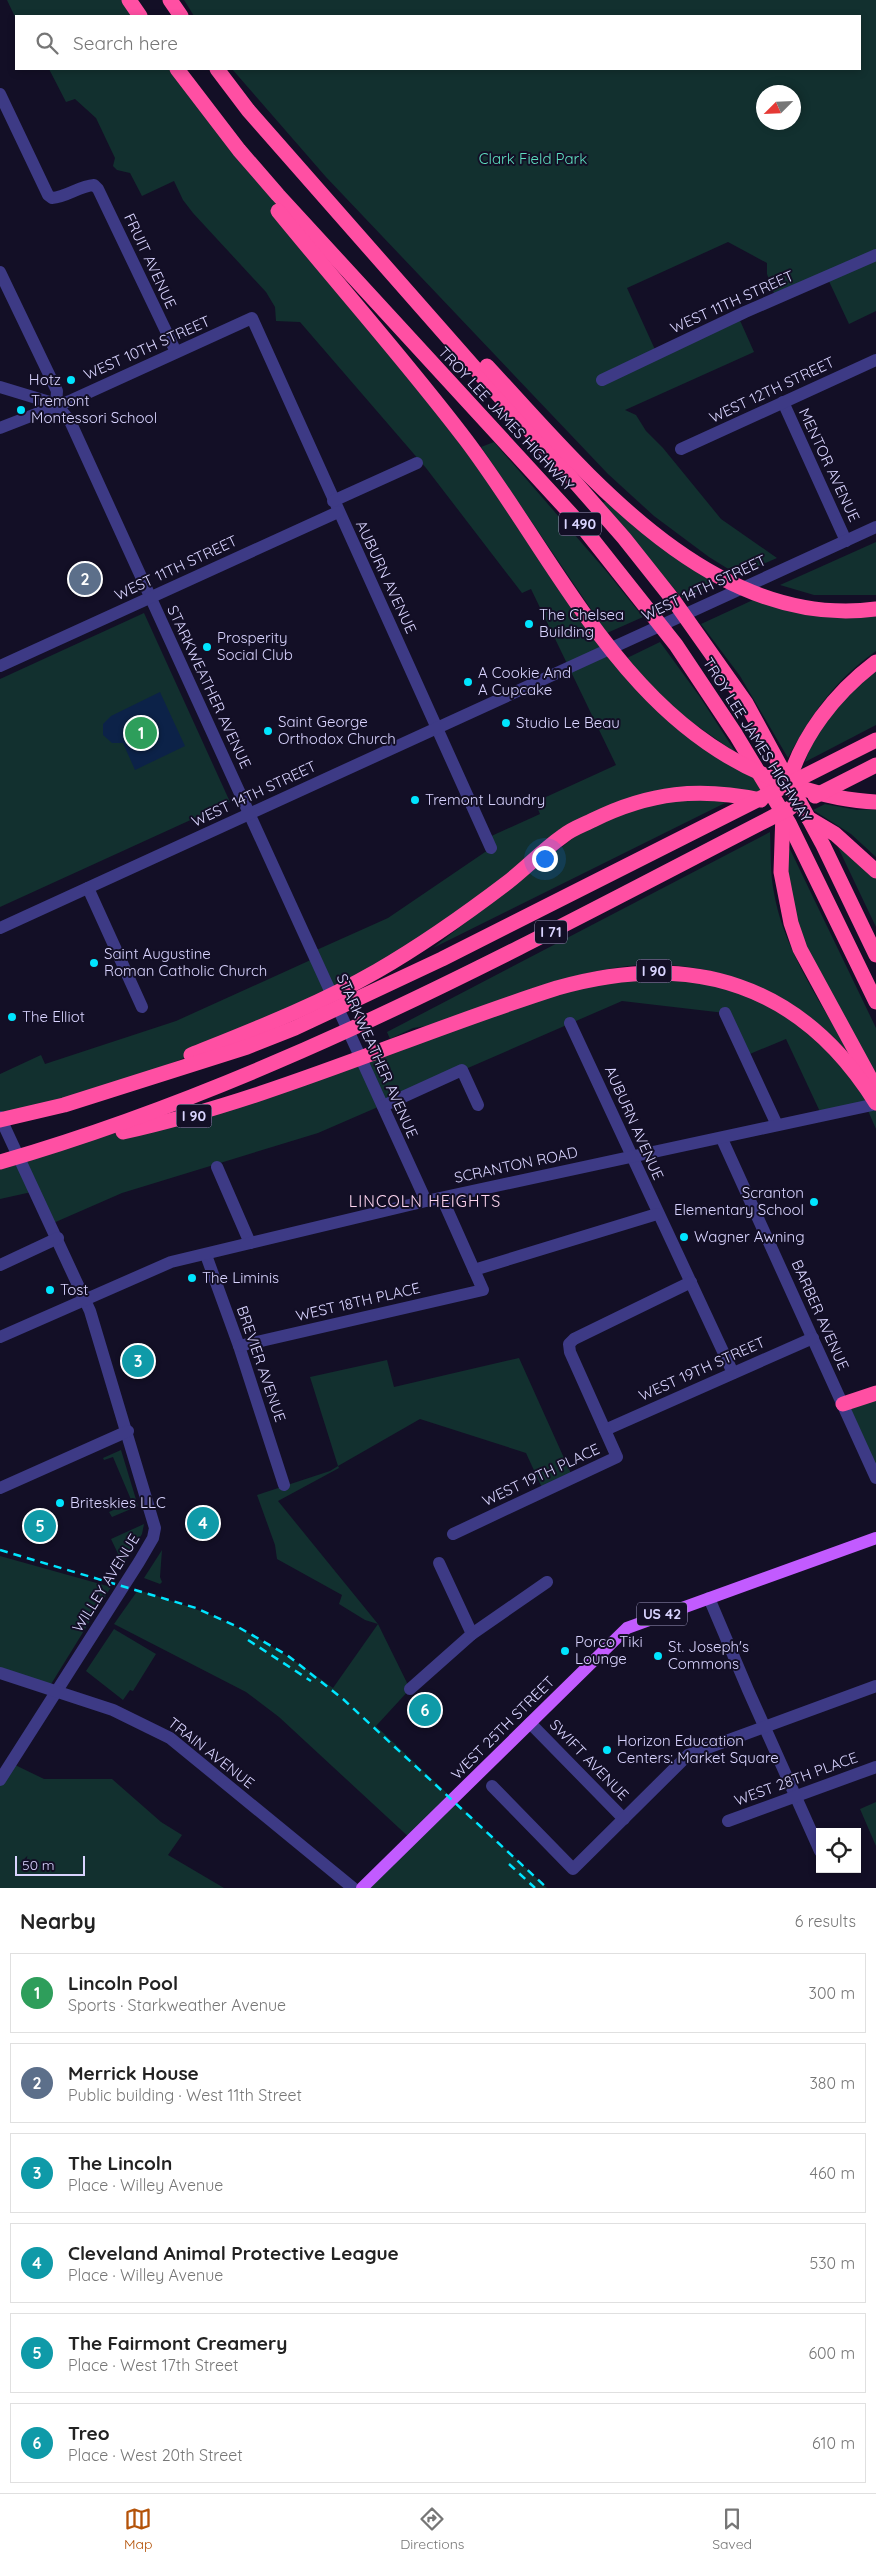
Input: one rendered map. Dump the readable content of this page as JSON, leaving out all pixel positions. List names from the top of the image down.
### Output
{
  "streets": {
    "highway": [
      "TROY LEE JAMES HIGHWAY",
      "I 490",
      "I 71",
      "I 90"
    ],
    "main road": ["US 42", "WEST 25TH STREET"],
    "street": [
      "FRUIT AVENUE",
      "WEST 11TH STREET",
      "WEST 10TH STREET",
      "WEST 12TH STREET",
      "MENTOR AVENUE",
      "AUBURN AVENUE",
      "WEST 14TH STREET",
      "STARKWEATHER AVENUE",
      "SCRANTON ROAD",
      "WEST 18TH PLACE",
      "BARBER AVENUE",
      "BREVIER AVENUE",
      "WEST 19TH STREET",
      "WEST 19TH PLACE",
      "WILLEY AVENUE",
      "TRAIN AVENUE",
      "SWIFT AVENUE",
      "WEST 28TH PLACE"
    ]
  },
  "crossings": [
    ["FRUIT AVENUE", "WEST 10TH STREET"],
    ["WEST 11TH STREET", "AUBURN AVENUE"],
    ["WEST 11TH STREET", "STARKWEATHER AVENUE"],
    ["WEST 10TH STREET", "AUBURN AVENUE"],
    ["WEST 10TH STREET", "STARKWEATHER AVENUE"],
    ["WEST 12TH STREET", "MENTOR AVENUE"],
    ["MENTOR AVENUE", "WEST 14TH STREET"],
    ["AUBURN AVENUE", "WEST 14TH STREET"],
    ["AUBURN AVENUE", "SCRANTON ROAD"],
    ["AUBURN AVENUE", "WEST 19TH STREET"],
    ["WEST 14TH STREET", "STARKWEATHER AVENUE"],
    ["STARKWEATHER AVENUE", "SCRANTON ROAD"],
    ["I 71", "I 90"],
    ["I 71", "WILLEY AVENUE"],
    ["I 90", "SCRANTON ROAD"],
    ["SCRANTON ROAD", "BARBER AVENUE"],
    ["SCRANTON ROAD", "BREVIER AVENUE"],
    ["SCRANTON ROAD", "WILLEY AVENUE"],
    ["WEST 18TH PLACE", "BREVIER AVENUE"],
    ["BARBER AVENUE", "WEST 19TH STREET"],
    ["WEST 19TH STREET", "WEST 19TH PLACE"],
    ["WILLEY AVENUE", "TRAIN AVENUE"],
    ["WEST 25TH STREET", "SWIFT AVENUE"]
  ],
  "districts": ["LINCOLN HEIGHTS"],
  "parks": ["Clark Field Park"],
  "places": [
    "Hotz",
    "Tremont Montessori School",
    "The Chelsea Building",
    "Prosperity Social Club",
    "A Cookie And A Cupcake",
    "Studio Le Beau",
    "Saint George Orthodox Church",
    "Tremont Laundry",
    "Saint Augustine Roman Catholic Church",
    "The Elliot",
    "Scranton Elementary School",
    "Wagner Awning",
    "The Liminis",
    "Tost",
    "Briteskies LLC",
    "Porco Tiki Lounge",
    "St. Joseph's Commons",
    "Horizon Education Centers: Market Square"
  ],
  "scale_bar": "50 m",
  "north": "bottom left",
  "page": {
    "search": "Search here",
    "pins": [
      "2",
      "1",
      "3",
      "4",
      "5",
      "6"
    ],
    "scale": "50 m",
    "heading": ["Nearby", "6 results"],
    "list": [
      {
        "mark": "1",
        "name": "Lincoln Pool",
        "note": "Sports · Starkweather Avenue",
        "value": "300 m"
      },
      {
        "mark": "2",
        "name": "Merrick House",
        "note": "Public building · West 11th Street",
        "value": "380 m"
      },
      {
        "mark": "3",
        "name": "The Lincoln",
        "note": "Place · Willey Avenue",
        "value": "460 m"
      },
      {
        "mark": "4",
        "name": "Cleveland Animal Protective League",
        "note": "Place · Willey Avenue",
        "value": "530 m"
      },
      {
        "mark": "5",
        "name": "The Fairmont Creamery",
        "note": "Place · West 17th Street",
        "value": "600 m"
      },
      {
        "mark": "6",
        "name": "Treo",
        "note": "Place · West 20th Street",
        "value": "610 m"
      }
    ],
    "nav": ["Map", "Directions", "Saved"]
  }
}
